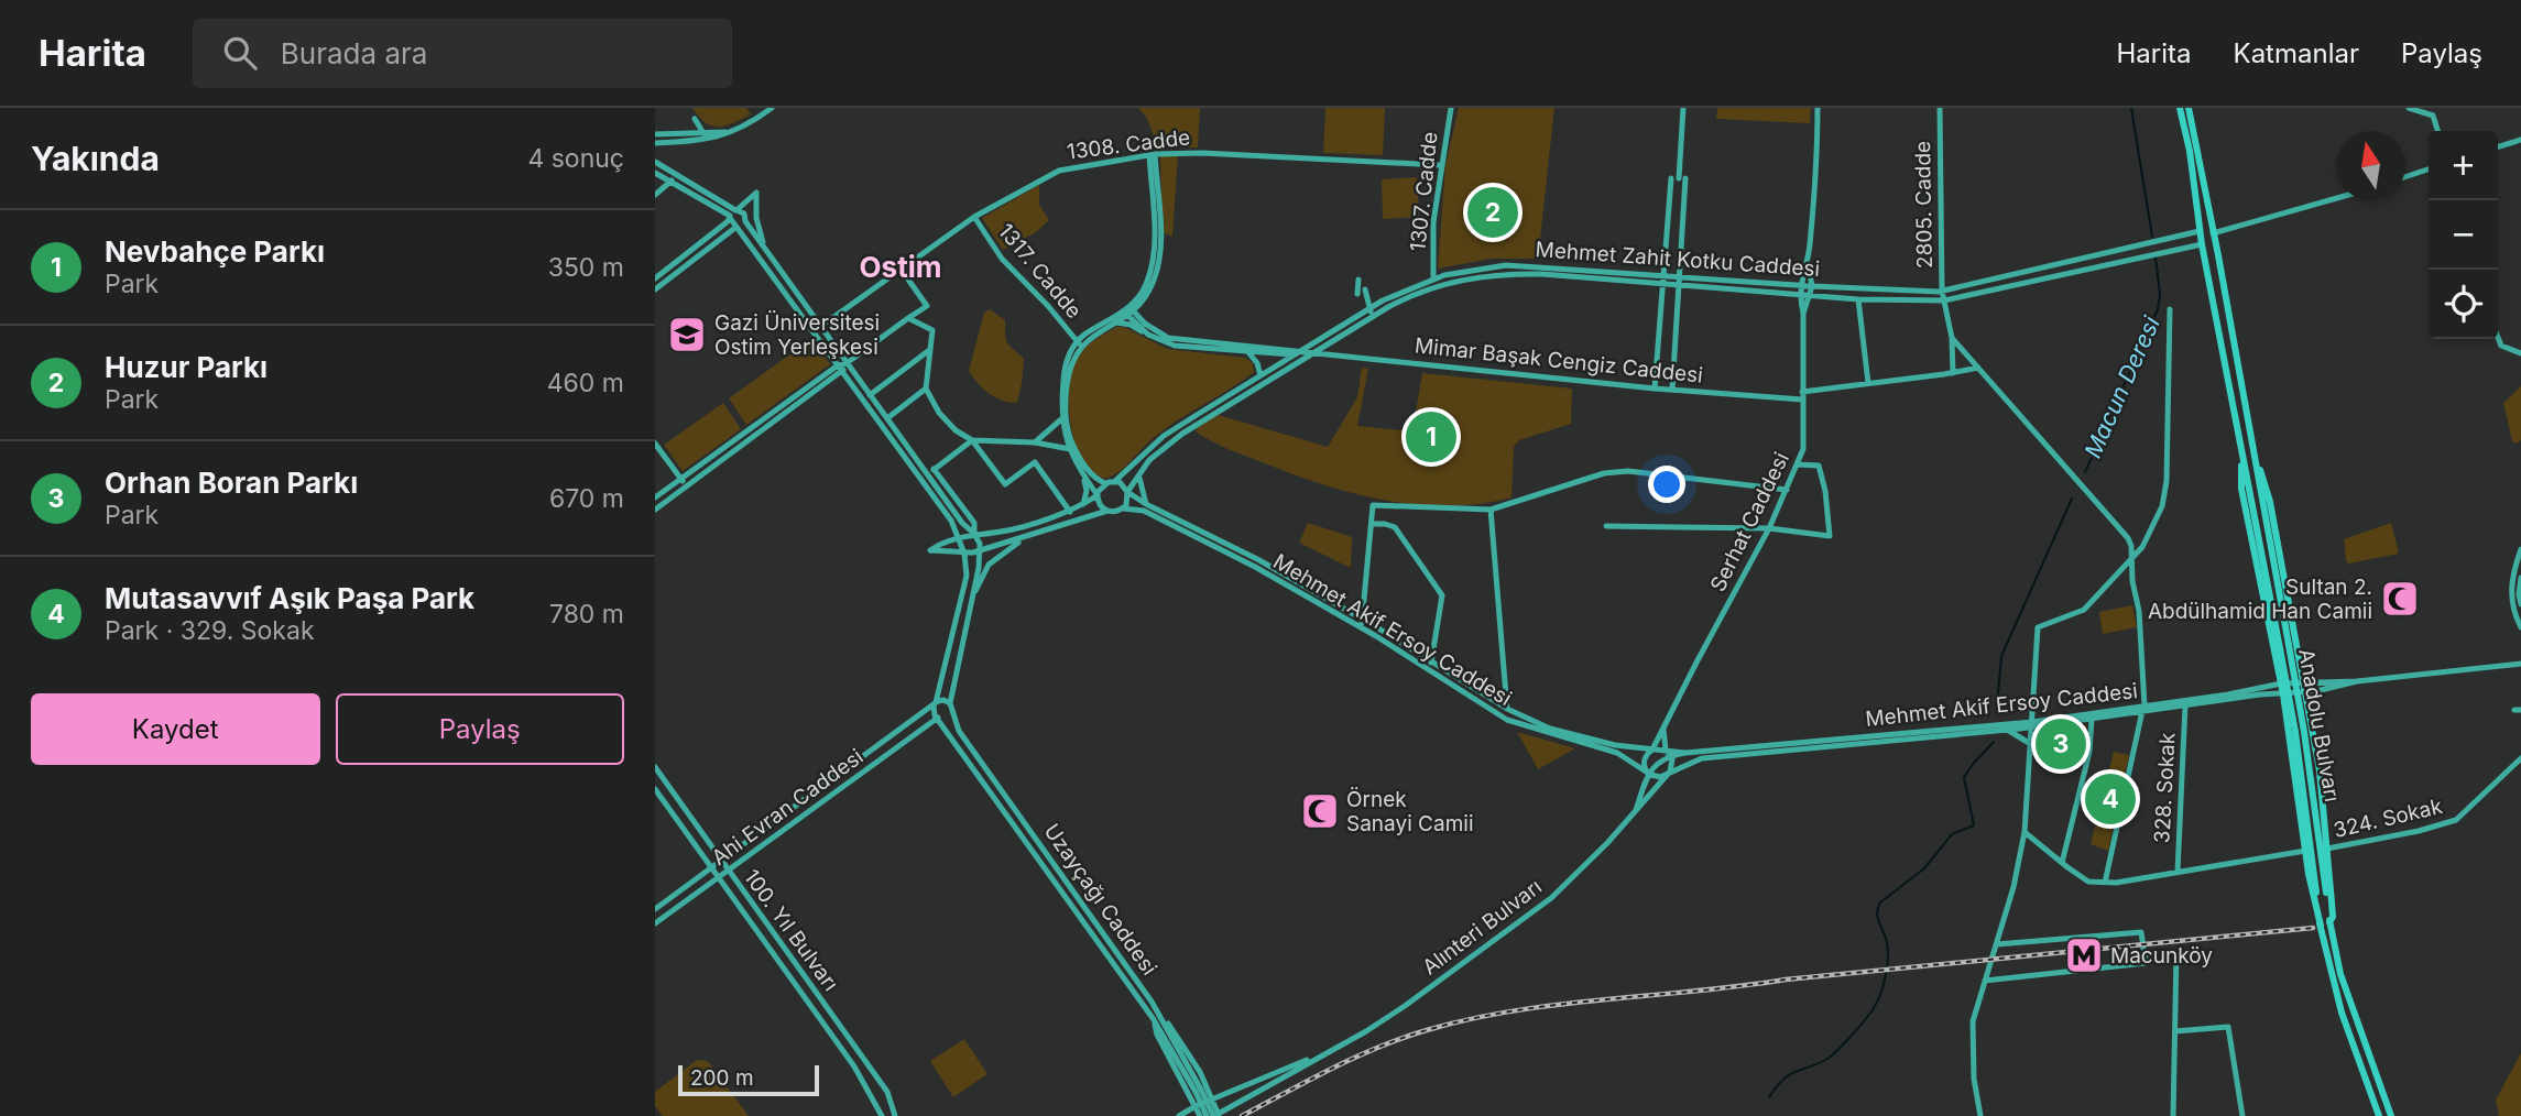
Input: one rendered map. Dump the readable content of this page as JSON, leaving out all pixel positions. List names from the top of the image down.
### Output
{
  "streets": {
    "main road": [
      "1308. Cadde",
      "1307. Cadde",
      "2805. Cadde",
      "Mehmet Zahit Kotku Caddesi",
      "1317. Cadde",
      "Mimar Başak Cengiz Caddesi",
      "Serhat Caddesi",
      "Mehmet Akif Ersoy Caddesi",
      "Anadolu Bulvarı",
      "328. Sokak",
      "Ahi Evran Caddesi",
      "324. Sokak",
      "Uzayçağı Caddesi",
      "Alınteri Bulvarı",
      "100. Yıl Bulvarı"
    ]
  },
  "crossings": [
    ["1308. Cadde", "1307. Cadde"],
    ["1308. Cadde", "1317. Cadde"],
    ["1307. Cadde", "Mehmet Zahit Kotku Caddesi"],
    ["2805. Cadde", "Mehmet Zahit Kotku Caddesi"],
    ["Mehmet Zahit Kotku Caddesi", "Mimar Başak Cengiz Caddesi"],
    ["Mehmet Zahit Kotku Caddesi", "Serhat Caddesi"],
    ["Mehmet Zahit Kotku Caddesi", "Mehmet Akif Ersoy Caddesi"],
    ["Mehmet Zahit Kotku Caddesi", "Anadolu Bulvarı"],
    ["Mimar Başak Cengiz Caddesi", "Serhat Caddesi"],
    ["Serhat Caddesi", "Mehmet Akif Ersoy Caddesi"],
    ["Serhat Caddesi", "Alınteri Bulvarı"],
    ["Mehmet Akif Ersoy Caddesi", "328. Sokak"],
    ["Mehmet Akif Ersoy Caddesi", "Alınteri Bulvarı"],
    ["Ahi Evran Caddesi", "Uzayçağı Caddesi"],
    ["Ahi Evran Caddesi", "100. Yıl Bulvarı"],
    ["Uzayçağı Caddesi", "Alınteri Bulvarı"]
  ],
  "districts": ["Ostim"],
  "water": ["Macun Deresi"],
  "places": {
    "school or university": ["Gazi Üniversitesi Ostim Yerleşkesi"],
    "mosque": ["Sultan 2. Abdülhamid Han Camii", "Örnek Sanayi Camii"],
    "metro station": ["Macunköy"]
  },
  "scale_bar": "200 m",
  "north": "top",
  "page": {
    "header": "Harita",
    "search": "Burada ara",
    "nav": ["Harita", "Katmanlar", "Paylaş"],
    "heading": ["Yakında", "4 sonuç"],
    "map_buttons": ["+", "−"],
    "pins": [
      "2",
      "1",
      "3",
      "4"
    ],
    "list": [
      {
        "mark": "1",
        "name": "Nevbahçe Parkı",
        "note": "Park",
        "value": "350 m"
      },
      {
        "mark": "2",
        "name": "Huzur Parkı",
        "note": "Park",
        "value": "460 m"
      },
      {
        "mark": "3",
        "name": "Orhan Boran Parkı",
        "note": "Park",
        "value": "670 m"
      },
      {
        "mark": "4",
        "name": "Mutasavvıf Aşık Paşa Park",
        "note": "Park · 329. Sokak",
        "value": "780 m"
      }
    ],
    "buttons": ["Kaydet", "Paylaş"],
    "scale": "200 m"
  }
}
